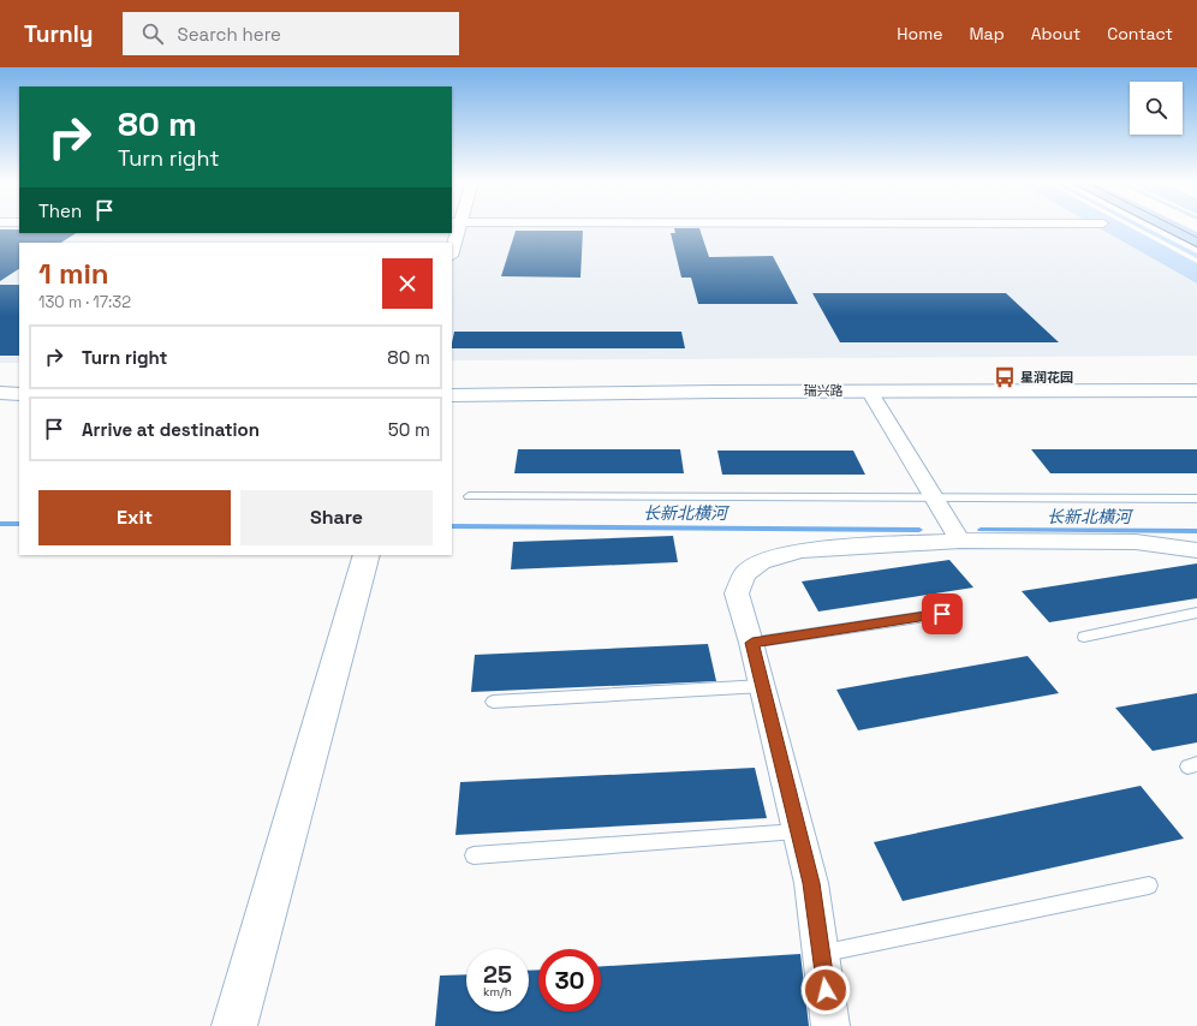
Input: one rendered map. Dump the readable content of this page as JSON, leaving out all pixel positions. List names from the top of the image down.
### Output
{
  "streets": {
    "street": ["瑞兴路"]
  },
  "water": ["长新北横河"],
  "places": {
    "bus stop": ["星润花园"]
  },
  "page": {
    "header": "Turnly",
    "search": "Search here",
    "nav": [
      "Home",
      "Map",
      "About",
      "Contact"
    ],
    "turn": ["80 m", "Turn right"],
    "then": "Then",
    "heading": ["1 min", "130 m · 17:32"],
    "list": [
      {
        "name": "Turn right",
        "value": "80 m"
      },
      {
        "name": "Arrive at destination",
        "value": "50 m"
      }
    ],
    "buttons": ["Exit", "Share"],
    "speed": "25 km/h",
    "limit": "30"
  }
}
